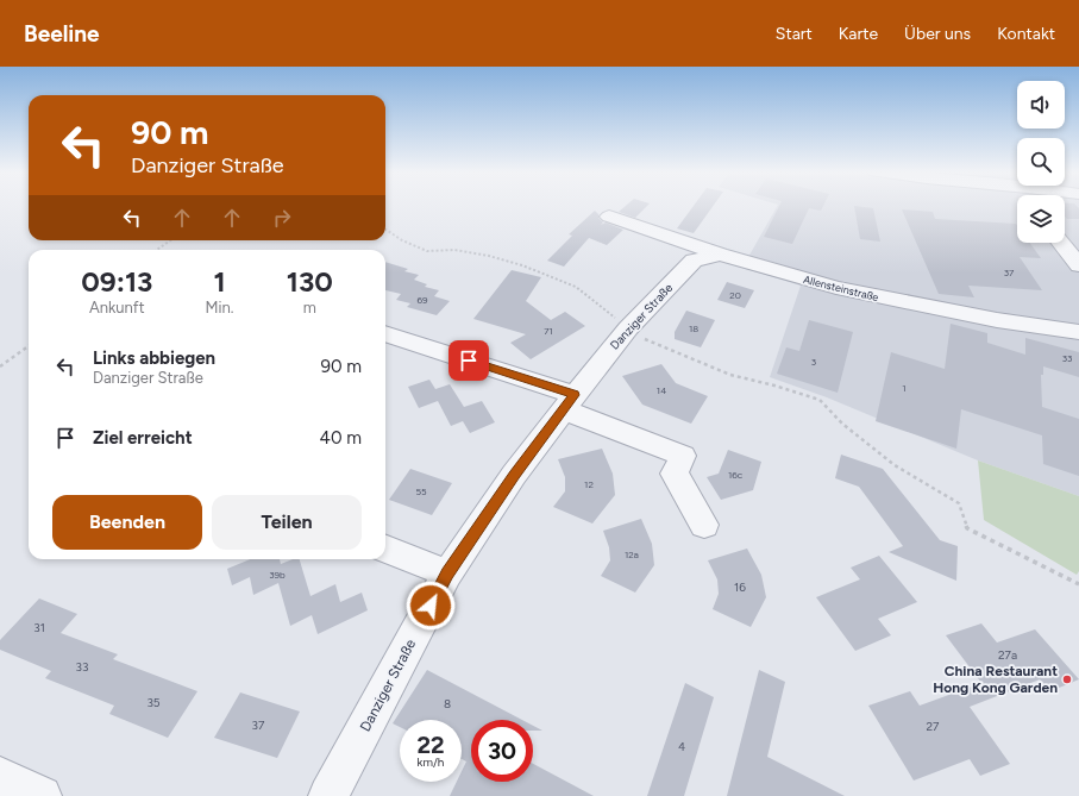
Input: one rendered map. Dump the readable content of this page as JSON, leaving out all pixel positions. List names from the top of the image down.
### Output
{
  "streets": {
    "street": ["Allensteinstraße", "Danziger Straße"]
  },
  "crossings": [
    ["Allensteinstraße", "Danziger Straße"]
  ],
  "places": ["China Restaurant Hong Kong Garden"],
  "house_numbers": [
    "37",
    "20",
    "69",
    "18",
    "71",
    "33",
    "3",
    "1",
    "14",
    "16c",
    "12",
    "55",
    "12a",
    "39b",
    "16",
    "31",
    "27a",
    "33",
    "35",
    "8",
    "37",
    "27",
    "4"
  ],
  "page": {
    "header": "Beeline",
    "nav": [
      "Start",
      "Karte",
      "Über uns",
      "Kontakt"
    ],
    "turn": ["90 m", "Danziger Straße"],
    "eta": [
      "09:13",
      "Ankunft",
      "1",
      "Min.",
      "130",
      "m"
    ],
    "list": [
      {
        "name": "Links abbiegen",
        "note": "Danziger Straße",
        "value": "90 m"
      },
      {
        "name": "Ziel erreicht",
        "value": "40 m"
      }
    ],
    "buttons": ["Beenden", "Teilen"],
    "speed": "22 km/h",
    "limit": "30"
  }
}
